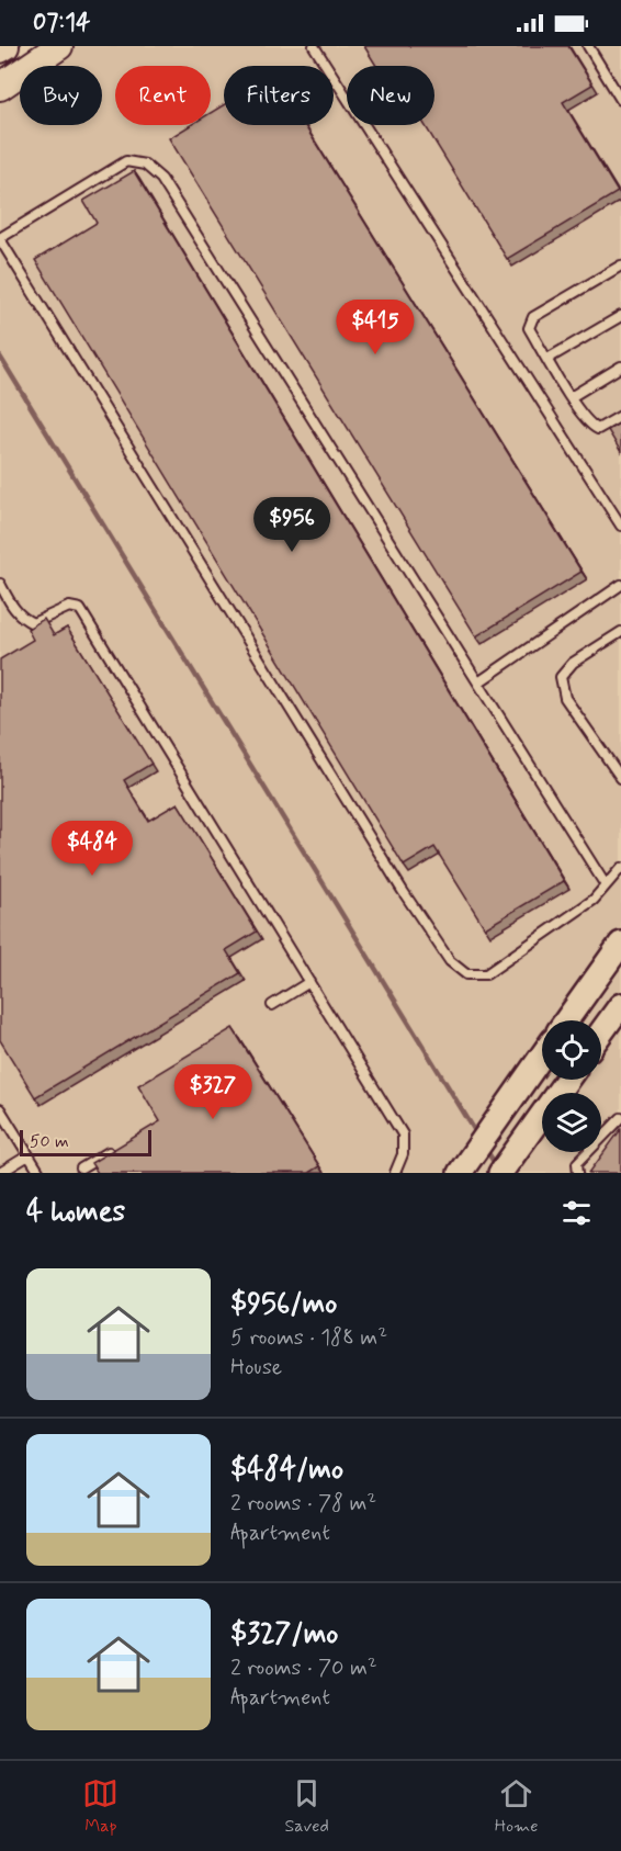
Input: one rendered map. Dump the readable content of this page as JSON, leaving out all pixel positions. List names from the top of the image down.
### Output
{
  "scale_bar": "50 m",
  "page": {
    "status": "07:14",
    "chip": [
      "Buy",
      "Rent",
      "Filters",
      "New"
    ],
    "price": [
      "$415",
      "$956",
      "$484",
      "$327"
    ],
    "scale": "50 m",
    "heading": "4 homes",
    "list": [
      {
        "name": "$956/mo",
        "note": "5 rooms · 188 m² · House"
      },
      {
        "name": "$484/mo",
        "note": "2 rooms · 78 m² · Apartment"
      },
      {
        "name": "$327/mo",
        "note": "2 rooms · 70 m² · Apartment"
      }
    ],
    "tabs": ["Map", "Saved", "Home"]
  }
}
